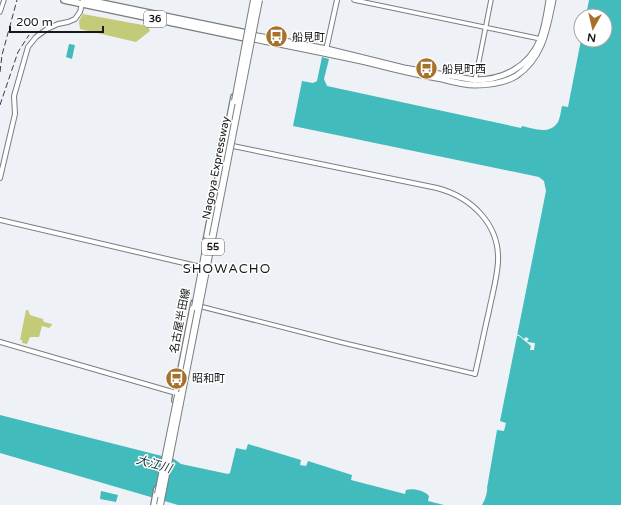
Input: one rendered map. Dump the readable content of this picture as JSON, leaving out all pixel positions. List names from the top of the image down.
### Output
{
  "streets": {
    "highway": ["Nagoya Expressway"],
    "main road": ["36", "55", "名古屋半田線"]
  },
  "crossings": [
    ["36", "Nagoya Expressway"],
    ["36", "名古屋半田線"],
    ["Nagoya Expressway", "名古屋半田線"]
  ],
  "districts": ["SHOWACHO"],
  "water": ["大江川"],
  "places": {
    "bus stop": ["船見町", "船見町西", "昭和町"]
  },
  "scale_bar": "200 m",
  "north": "bottom"
}
